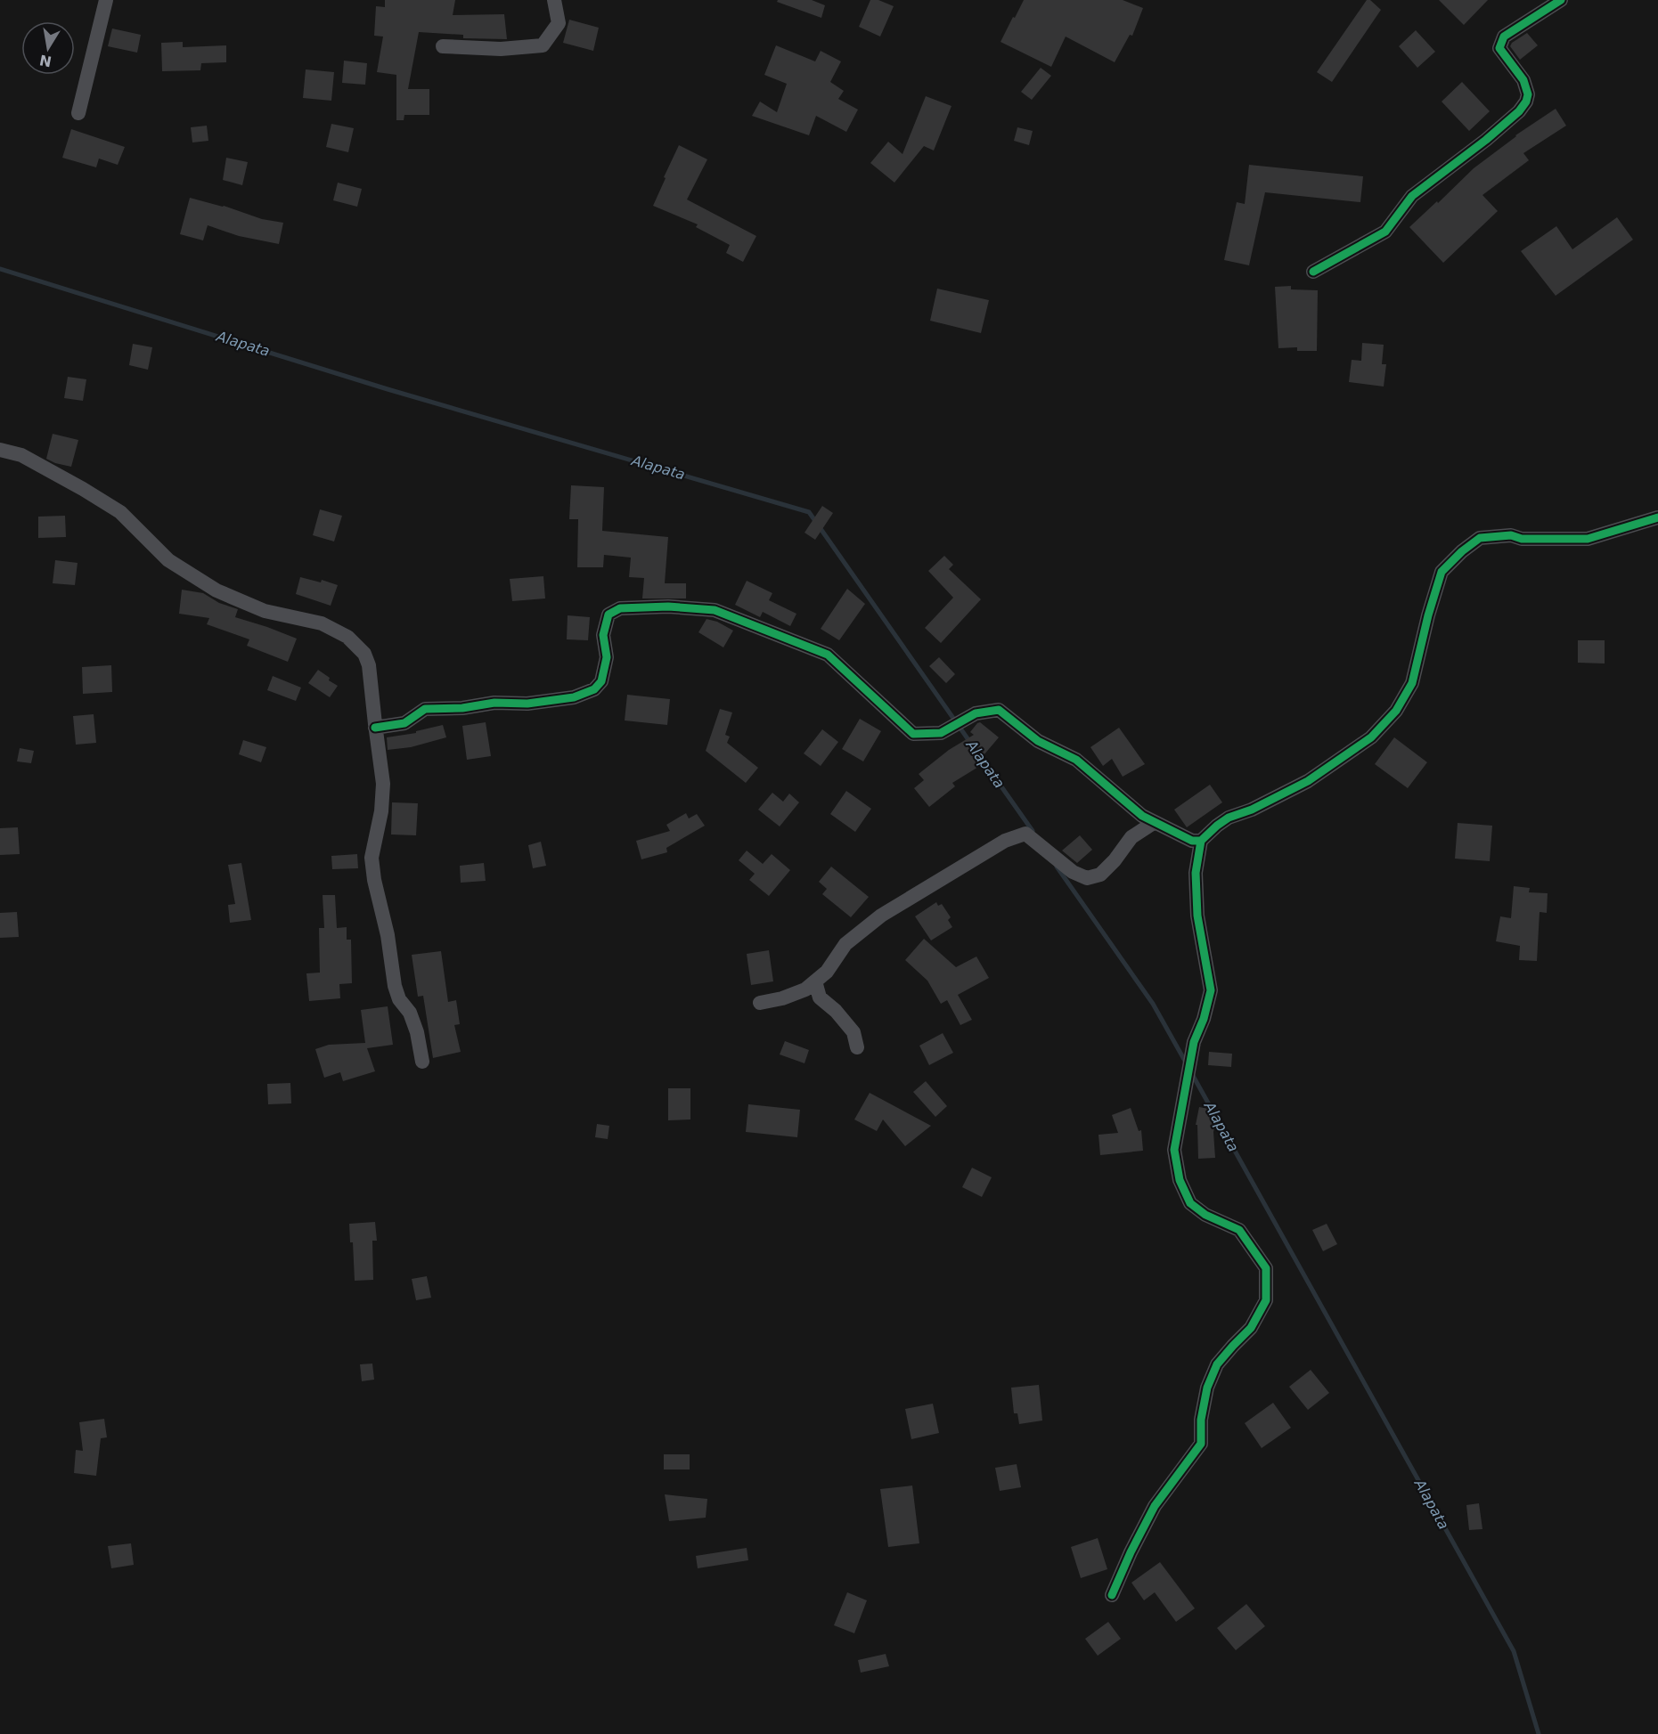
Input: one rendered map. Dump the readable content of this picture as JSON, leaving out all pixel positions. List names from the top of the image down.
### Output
{
  "water": ["Alapata"],
  "north": "bottom"
}
